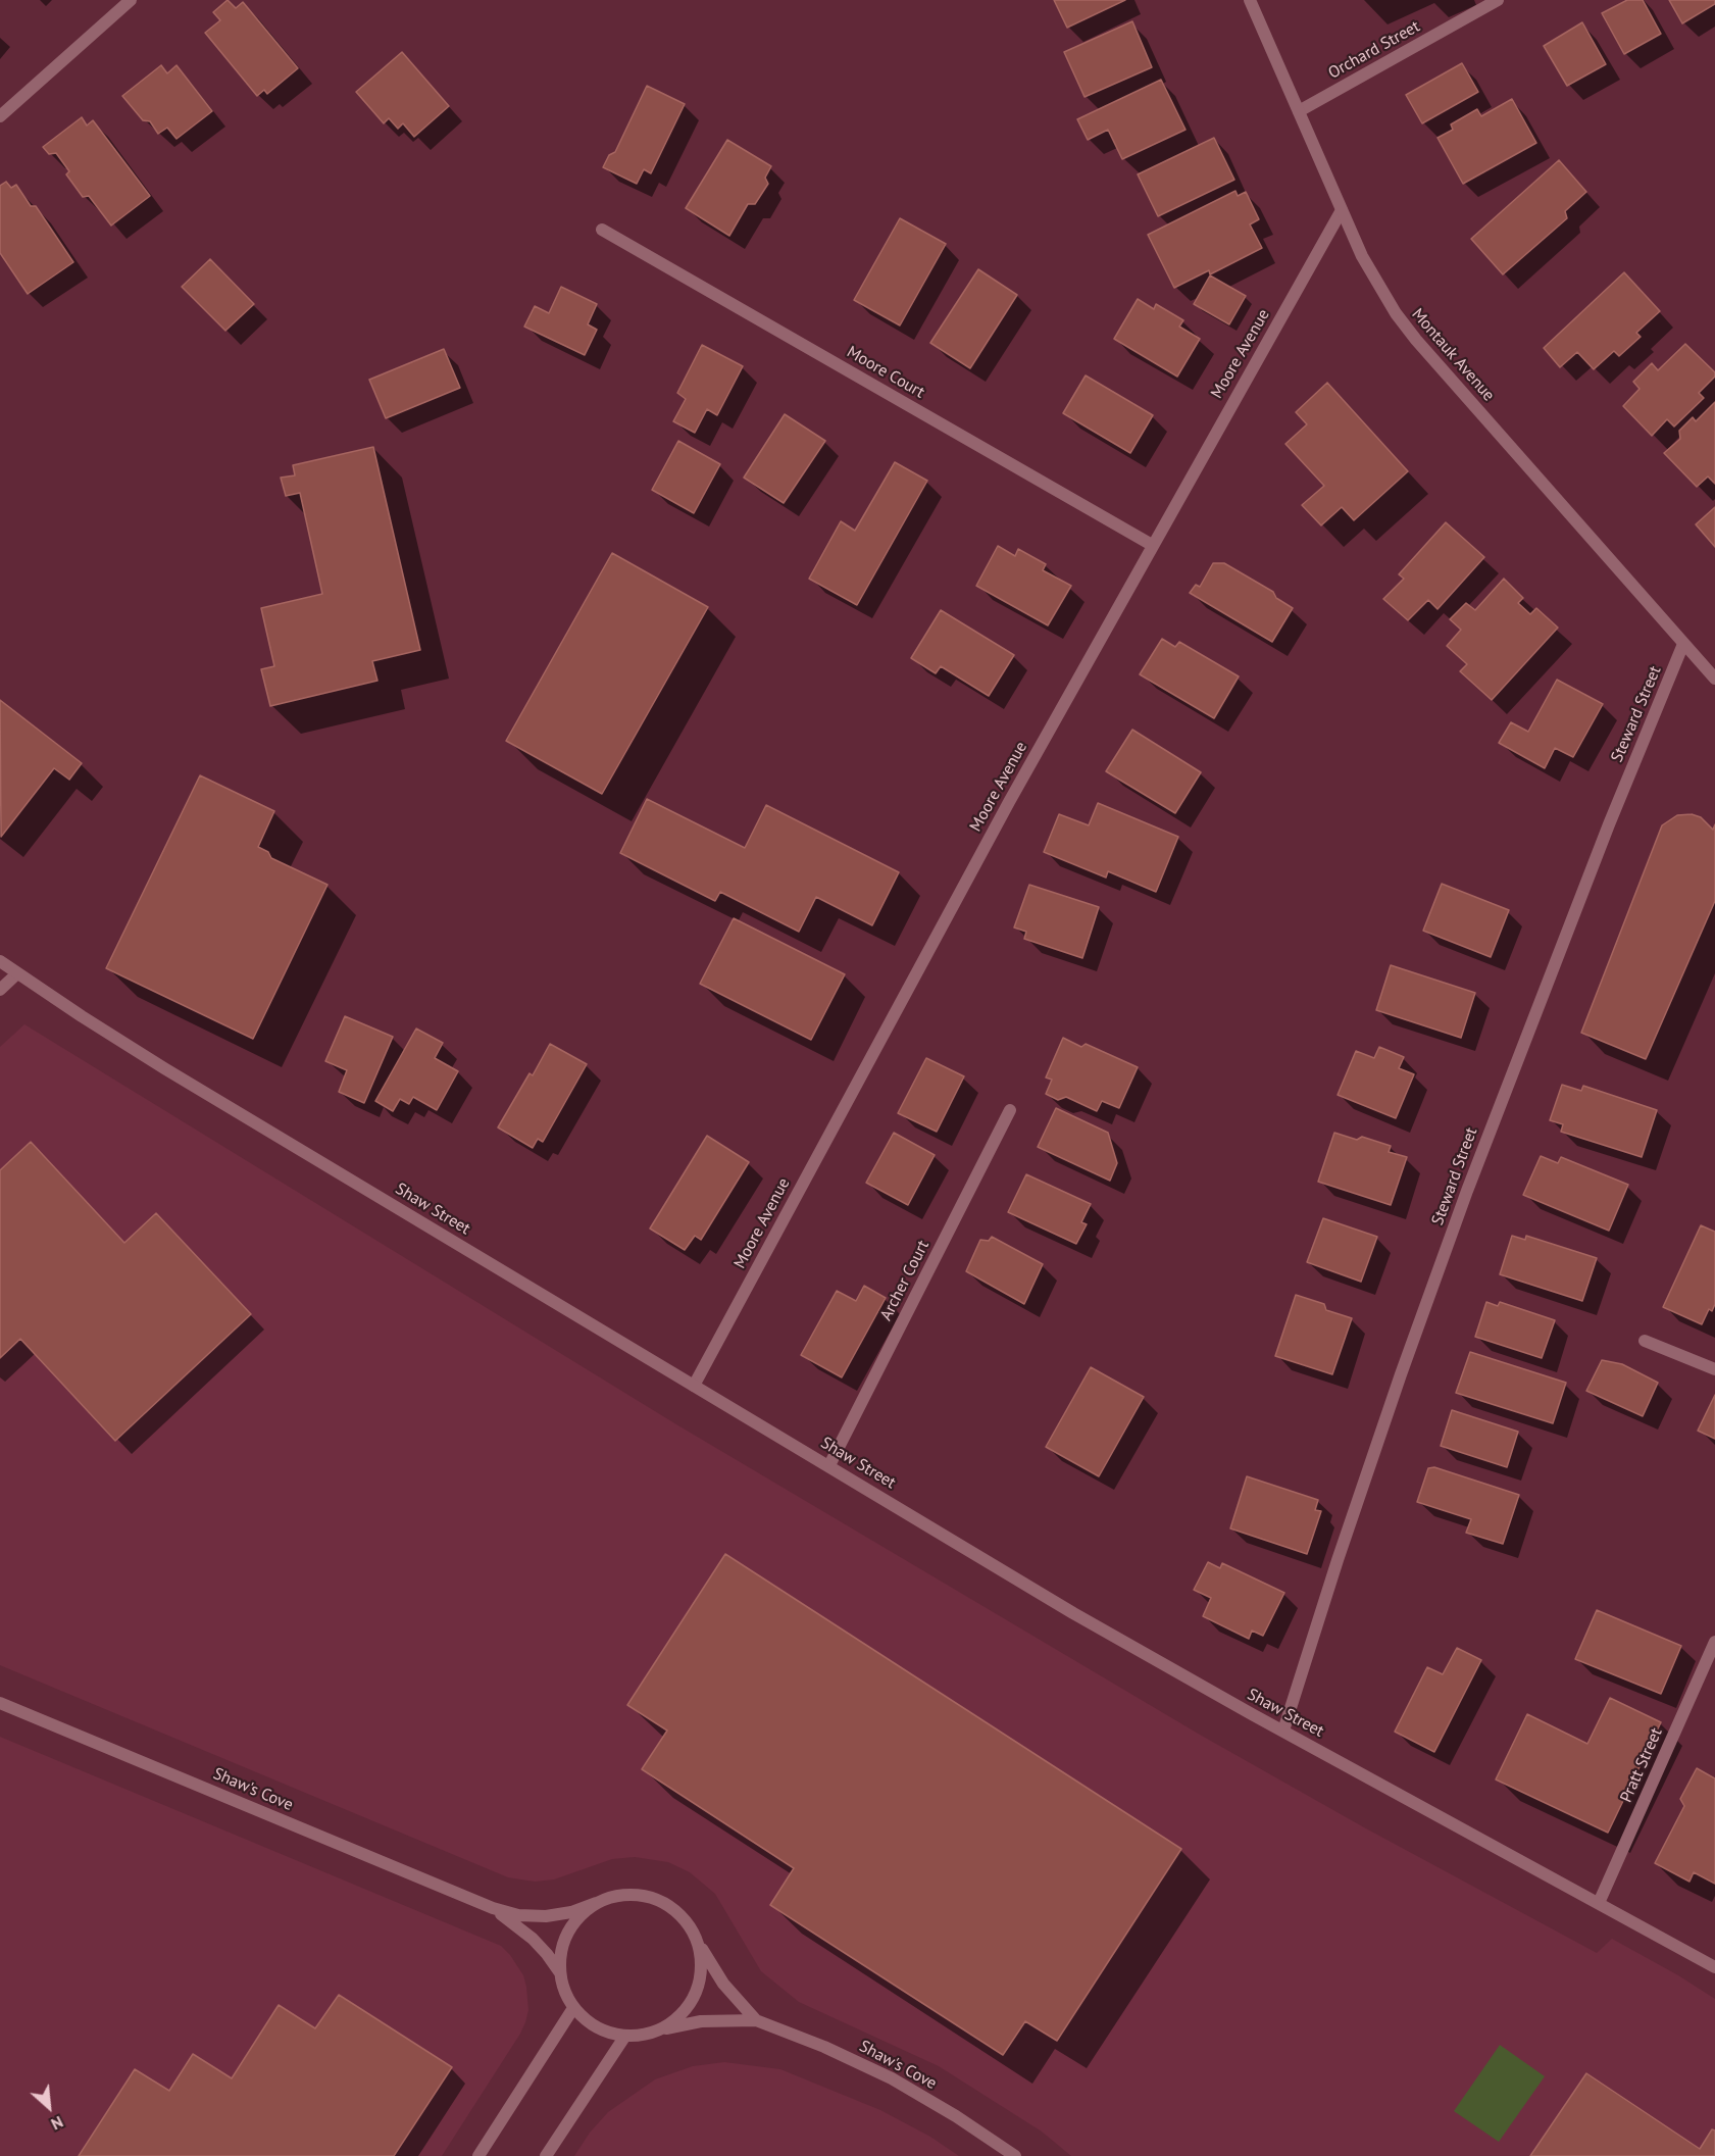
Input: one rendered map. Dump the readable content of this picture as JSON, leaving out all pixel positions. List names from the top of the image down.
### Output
{
  "streets": {
    "street": [
      "Orchard Street",
      "Moore Avenue",
      "Montauk Avenue",
      "Moore Court",
      "Steward Street",
      "Shaw Street",
      "Archer Court",
      "Pratt Street",
      "Shaw's Cove"
    ]
  },
  "crossings": [
    ["Orchard Street", "Montauk Avenue"],
    ["Moore Avenue", "Montauk Avenue"],
    ["Moore Avenue", "Moore Court"],
    ["Moore Avenue", "Shaw Street"],
    ["Montauk Avenue", "Steward Street"],
    ["Steward Street", "Shaw Street"],
    ["Shaw Street", "Archer Court"],
    ["Shaw Street", "Pratt Street"]
  ],
  "north": "bottom right"
}
